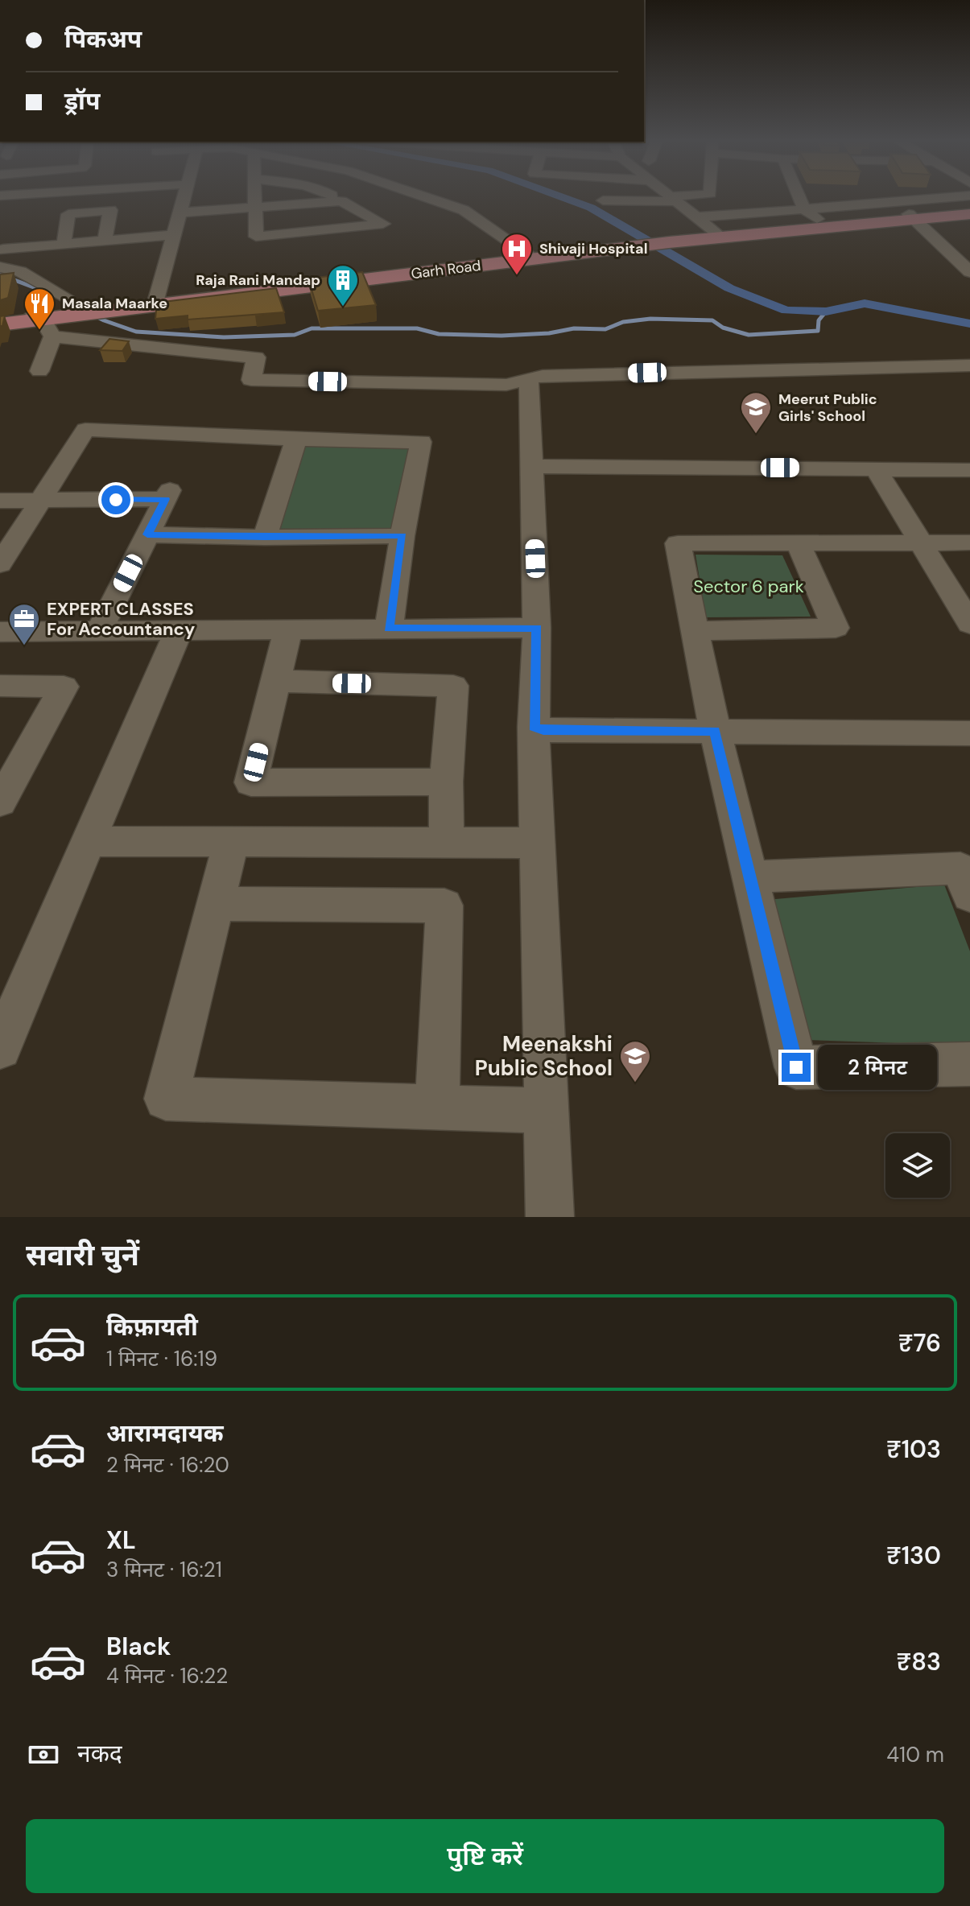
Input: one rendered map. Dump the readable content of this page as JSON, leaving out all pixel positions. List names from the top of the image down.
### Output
{
  "streets": {
    "main road": ["Garh Road"]
  },
  "parks": ["Sector 6 park"],
  "places": {
    "hospital": ["Shivaji Hospital"],
    "building": ["Raja Rani Mandap"],
    "restaurant": ["Masala Maarke"],
    "school or university": ["Meerut Public Girls' School", "Meenakshi Public School"],
    "office": ["EXPERT CLASSES For Accountancy"]
  },
  "page": {
    "banner": ["पिकअप", "ड्रॉप"],
    "bubble": "2 मिनट",
    "heading": "सवारी चुनें",
    "list": [
      {
        "name": "किफ़ायती",
        "note": "1 मिनट · 16:19",
        "value": "₹76"
      },
      {
        "name": "आरामदायक",
        "note": "2 मिनट · 16:20",
        "value": "₹103"
      },
      {
        "name": "XL",
        "note": "3 मिनट · 16:21",
        "value": "₹130"
      },
      {
        "name": "Black",
        "note": "4 मिनट · 16:22",
        "value": "₹83"
      }
    ],
    "pay": ["नकद", "410 m"],
    "buttons": "पुष्टि करें"
  }
}
